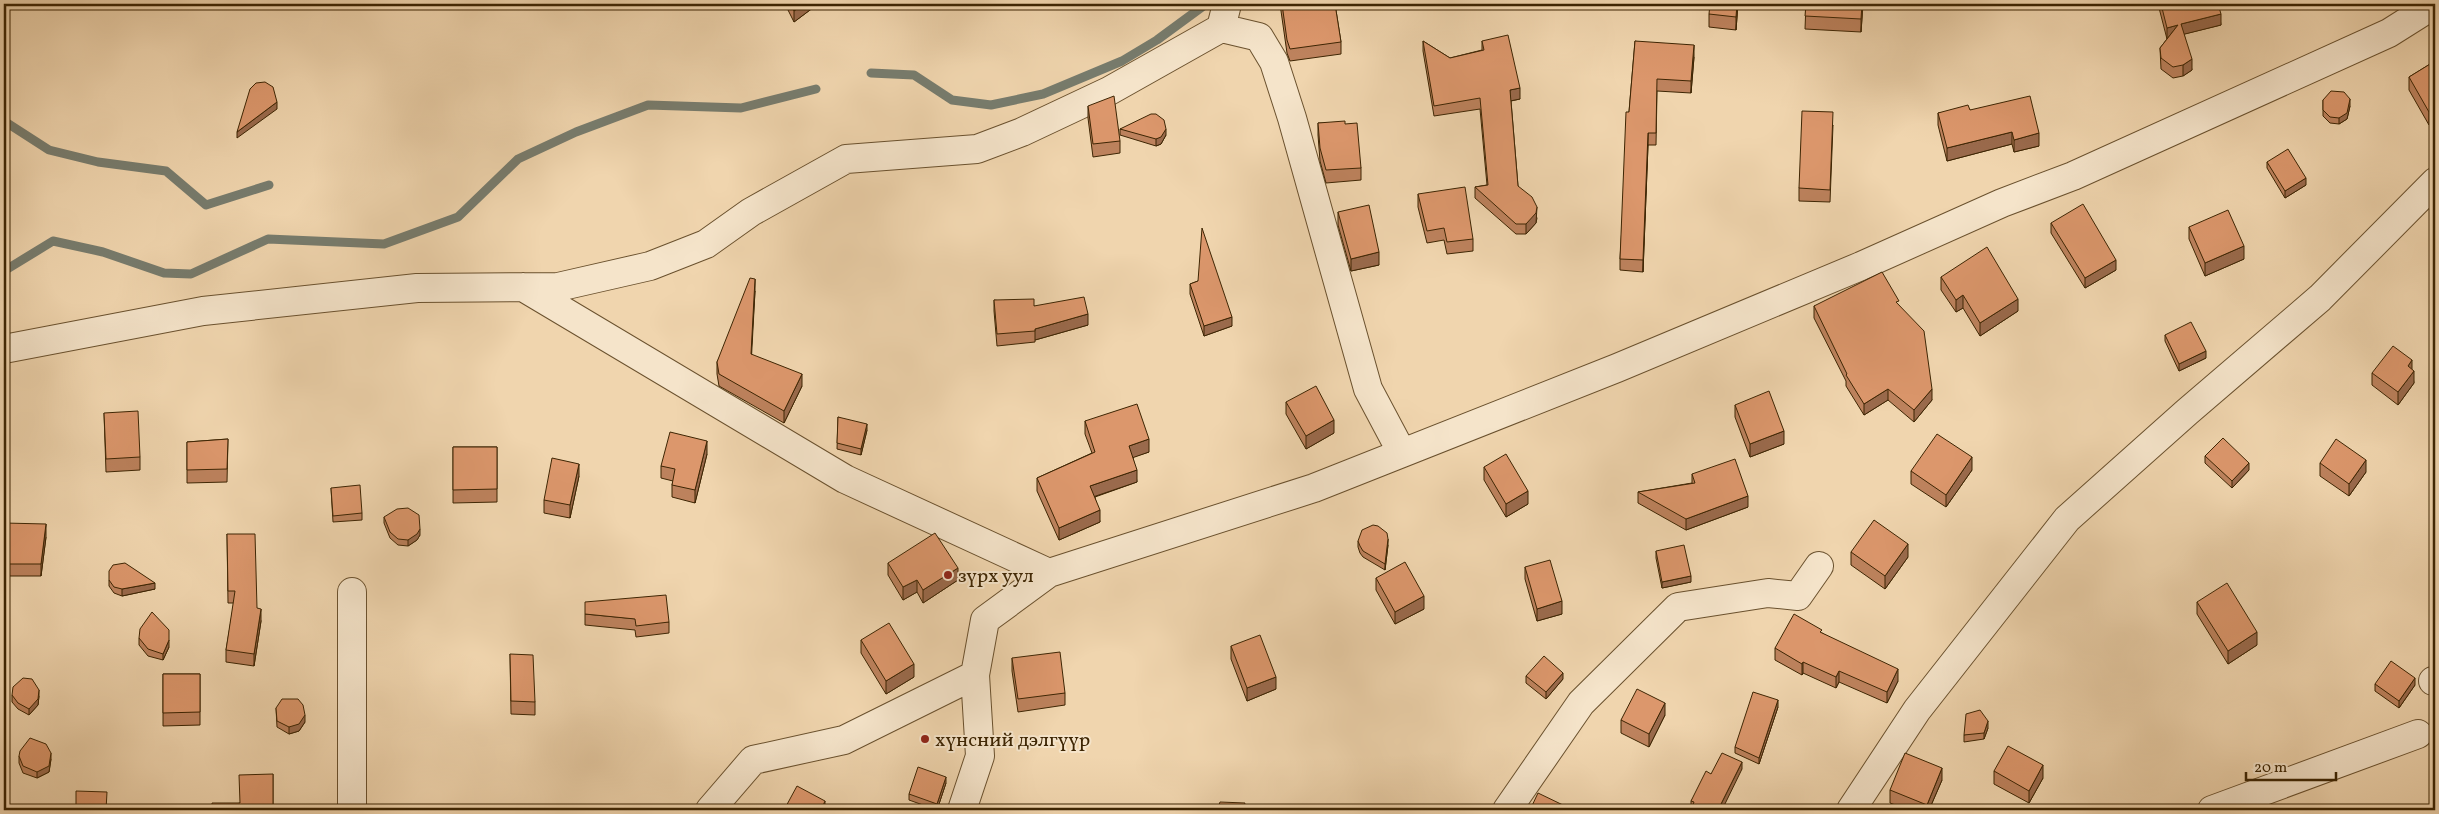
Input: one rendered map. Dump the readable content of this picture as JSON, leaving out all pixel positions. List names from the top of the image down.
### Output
{
  "places": ["зүрх уул", "хүнсний дэлгүүр"],
  "scale_bar": "20 m"
}
